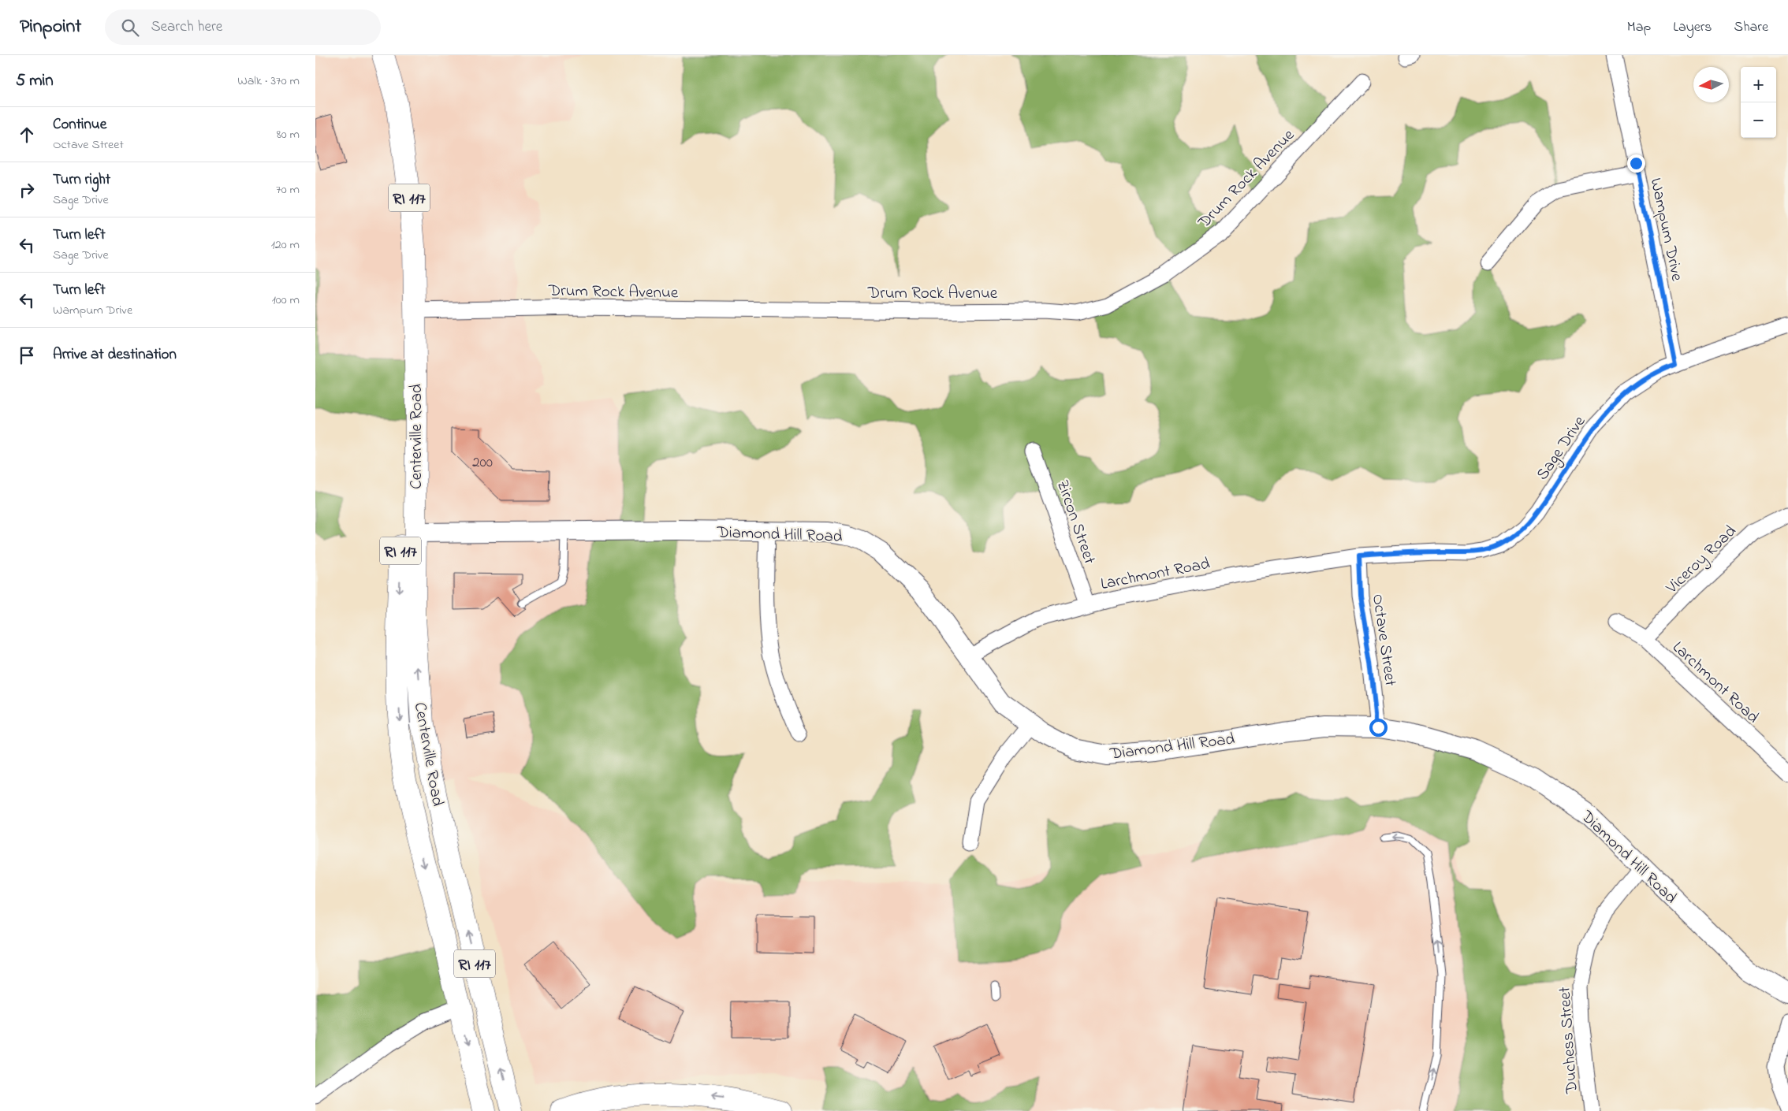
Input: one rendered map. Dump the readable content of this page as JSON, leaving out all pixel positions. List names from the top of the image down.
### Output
{
  "streets": {
    "main road": ["RI 117", "Centerville Road"],
    "street": [
      "Drum Rock Avenue",
      "Wampum Drive",
      "Sage Drive",
      "Zircon Street",
      "Diamond Hill Road",
      "Viceroy Road",
      "Larchmont Road",
      "Octave Street",
      "Duchess Street"
    ]
  },
  "crossings": [
    ["Drum Rock Avenue", "Centerville Road"],
    ["Wampum Drive", "Sage Drive"],
    ["Centerville Road", "Diamond Hill Road"],
    ["Sage Drive", "Larchmont Road"],
    ["Sage Drive", "Octave Street"],
    ["Zircon Street", "Larchmont Road"],
    ["Diamond Hill Road", "Larchmont Road"],
    ["Diamond Hill Road", "Octave Street"],
    ["Diamond Hill Road", "Duchess Street"],
    ["Viceroy Road", "Larchmont Road"],
    ["Larchmont Road", "Octave Street"]
  ],
  "house_numbers": ["200"],
  "north": "left",
  "page": {
    "header": "Pinpoint",
    "search": "Search here",
    "nav": ["Map", "Layers", "Share"],
    "heading": ["5 min", "Walk · 370 m"],
    "map_buttons": ["+", "−"],
    "list": [
      ["Continue", "Octave Street", "80 m"],
      ["Turn right", "Sage Drive", "70 m"],
      ["Turn left", "Sage Drive", "120 m"],
      ["Turn left", "Wampum Drive", "100 m"],
      "Arrive at destination"
    ]
  }
}
